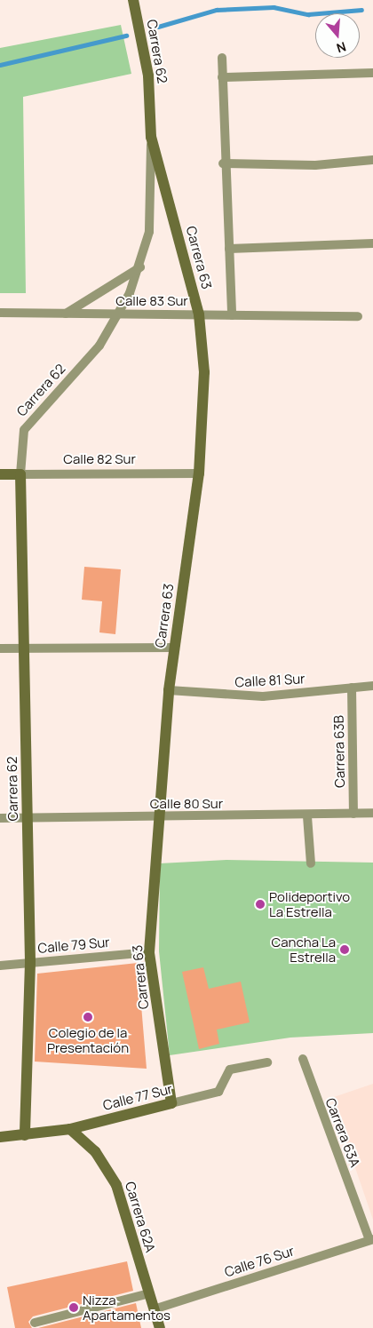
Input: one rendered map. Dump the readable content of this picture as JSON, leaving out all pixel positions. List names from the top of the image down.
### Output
{
  "streets": {
    "street": [
      "Carrera 62",
      "Carrera 63",
      "Calle 83 Sur",
      "Calle 82 Sur",
      "Calle 81 Sur",
      "Carrera 63B",
      "Calle 80 Sur",
      "Calle 79 Sur",
      "Calle 77 Sur",
      "Carrera 63A",
      "Carrera 62A",
      "Calle 76 Sur"
    ]
  },
  "crossings": [
    ["Carrera 62", "Carrera 63"],
    ["Carrera 62", "Calle 83 Sur"],
    ["Carrera 62", "Calle 82 Sur"],
    ["Carrera 62", "Calle 80 Sur"],
    ["Carrera 62", "Calle 79 Sur"],
    ["Carrera 62", "Calle 77 Sur"],
    ["Carrera 63", "Calle 83 Sur"],
    ["Carrera 63", "Calle 82 Sur"],
    ["Carrera 63", "Calle 81 Sur"],
    ["Carrera 63", "Calle 80 Sur"],
    ["Carrera 63", "Calle 79 Sur"],
    ["Carrera 63", "Calle 77 Sur"],
    ["Calle 81 Sur", "Carrera 63B"],
    ["Carrera 63B", "Calle 80 Sur"],
    ["Calle 77 Sur", "Carrera 62A"],
    ["Carrera 63A", "Calle 76 Sur"],
    ["Carrera 62A", "Calle 76 Sur"]
  ],
  "places": [
    "Polideportivo La Estrella",
    "Cancha La Estrella",
    "Colegio de la Presentación",
    "Nizza Apartamentos"
  ],
  "north": "bottom"
}
